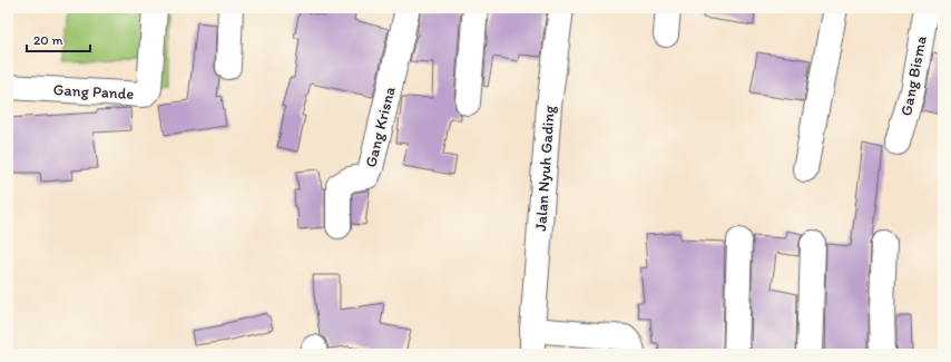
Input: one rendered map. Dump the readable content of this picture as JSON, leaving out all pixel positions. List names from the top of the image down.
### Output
{
  "streets": {
    "street": [
      "Gang Bisma",
      "Gang Pande",
      "Gang Krisna",
      "Jalan Nyuh Gading"
    ]
  },
  "scale_bar": "20 m"
}
